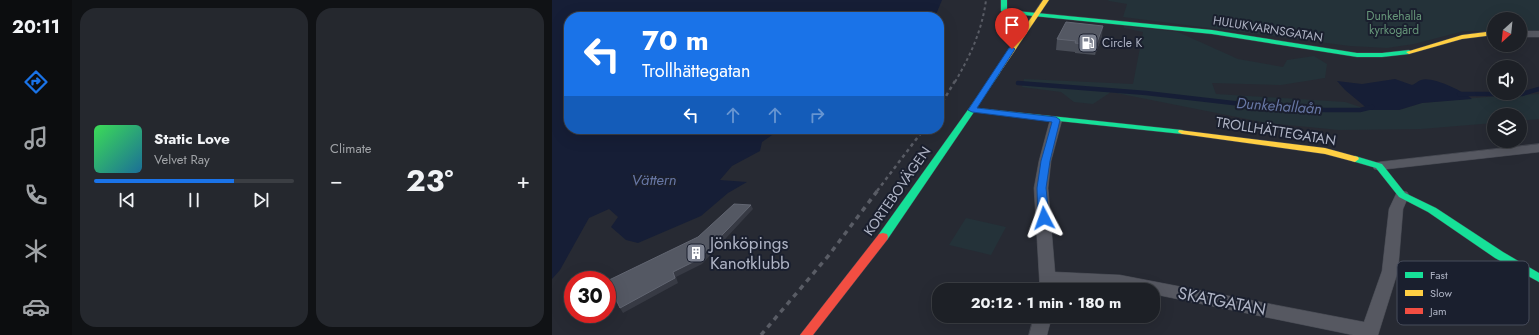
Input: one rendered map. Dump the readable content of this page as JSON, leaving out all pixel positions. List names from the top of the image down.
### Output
{
  "streets": {
    "street": [
      "HULUKVARNSGATAN",
      "TROLLHÄTTEGATAN",
      "KORTEBOVÄGEN",
      "SKATGATAN"
    ]
  },
  "crossings": [
    ["HULUKVARNSGATAN", "KORTEBOVÄGEN"],
    ["TROLLHÄTTEGATAN", "KORTEBOVÄGEN"]
  ],
  "water": ["Dunkehallaån", "Vättern"],
  "parks": ["Dunkehalla kyrkogård"],
  "places": {
    "fuel station": ["Circle K"],
    "building": ["Jönköpings Kanotklubb"]
  },
  "legend": ["Fast", "Slow", "Jam"],
  "north": "bottom left",
  "page": {
    "tabs": "20:11",
    "tile": "Climate",
    "turn": ["70 m", "Trollhättegatan"],
    "song": ["Static Love", "Velvet Ray"],
    "heat": ["−", "23°", "+"],
    "limit": "30",
    "trip": "20:12 · 1 min · 180 m"
  }
}
